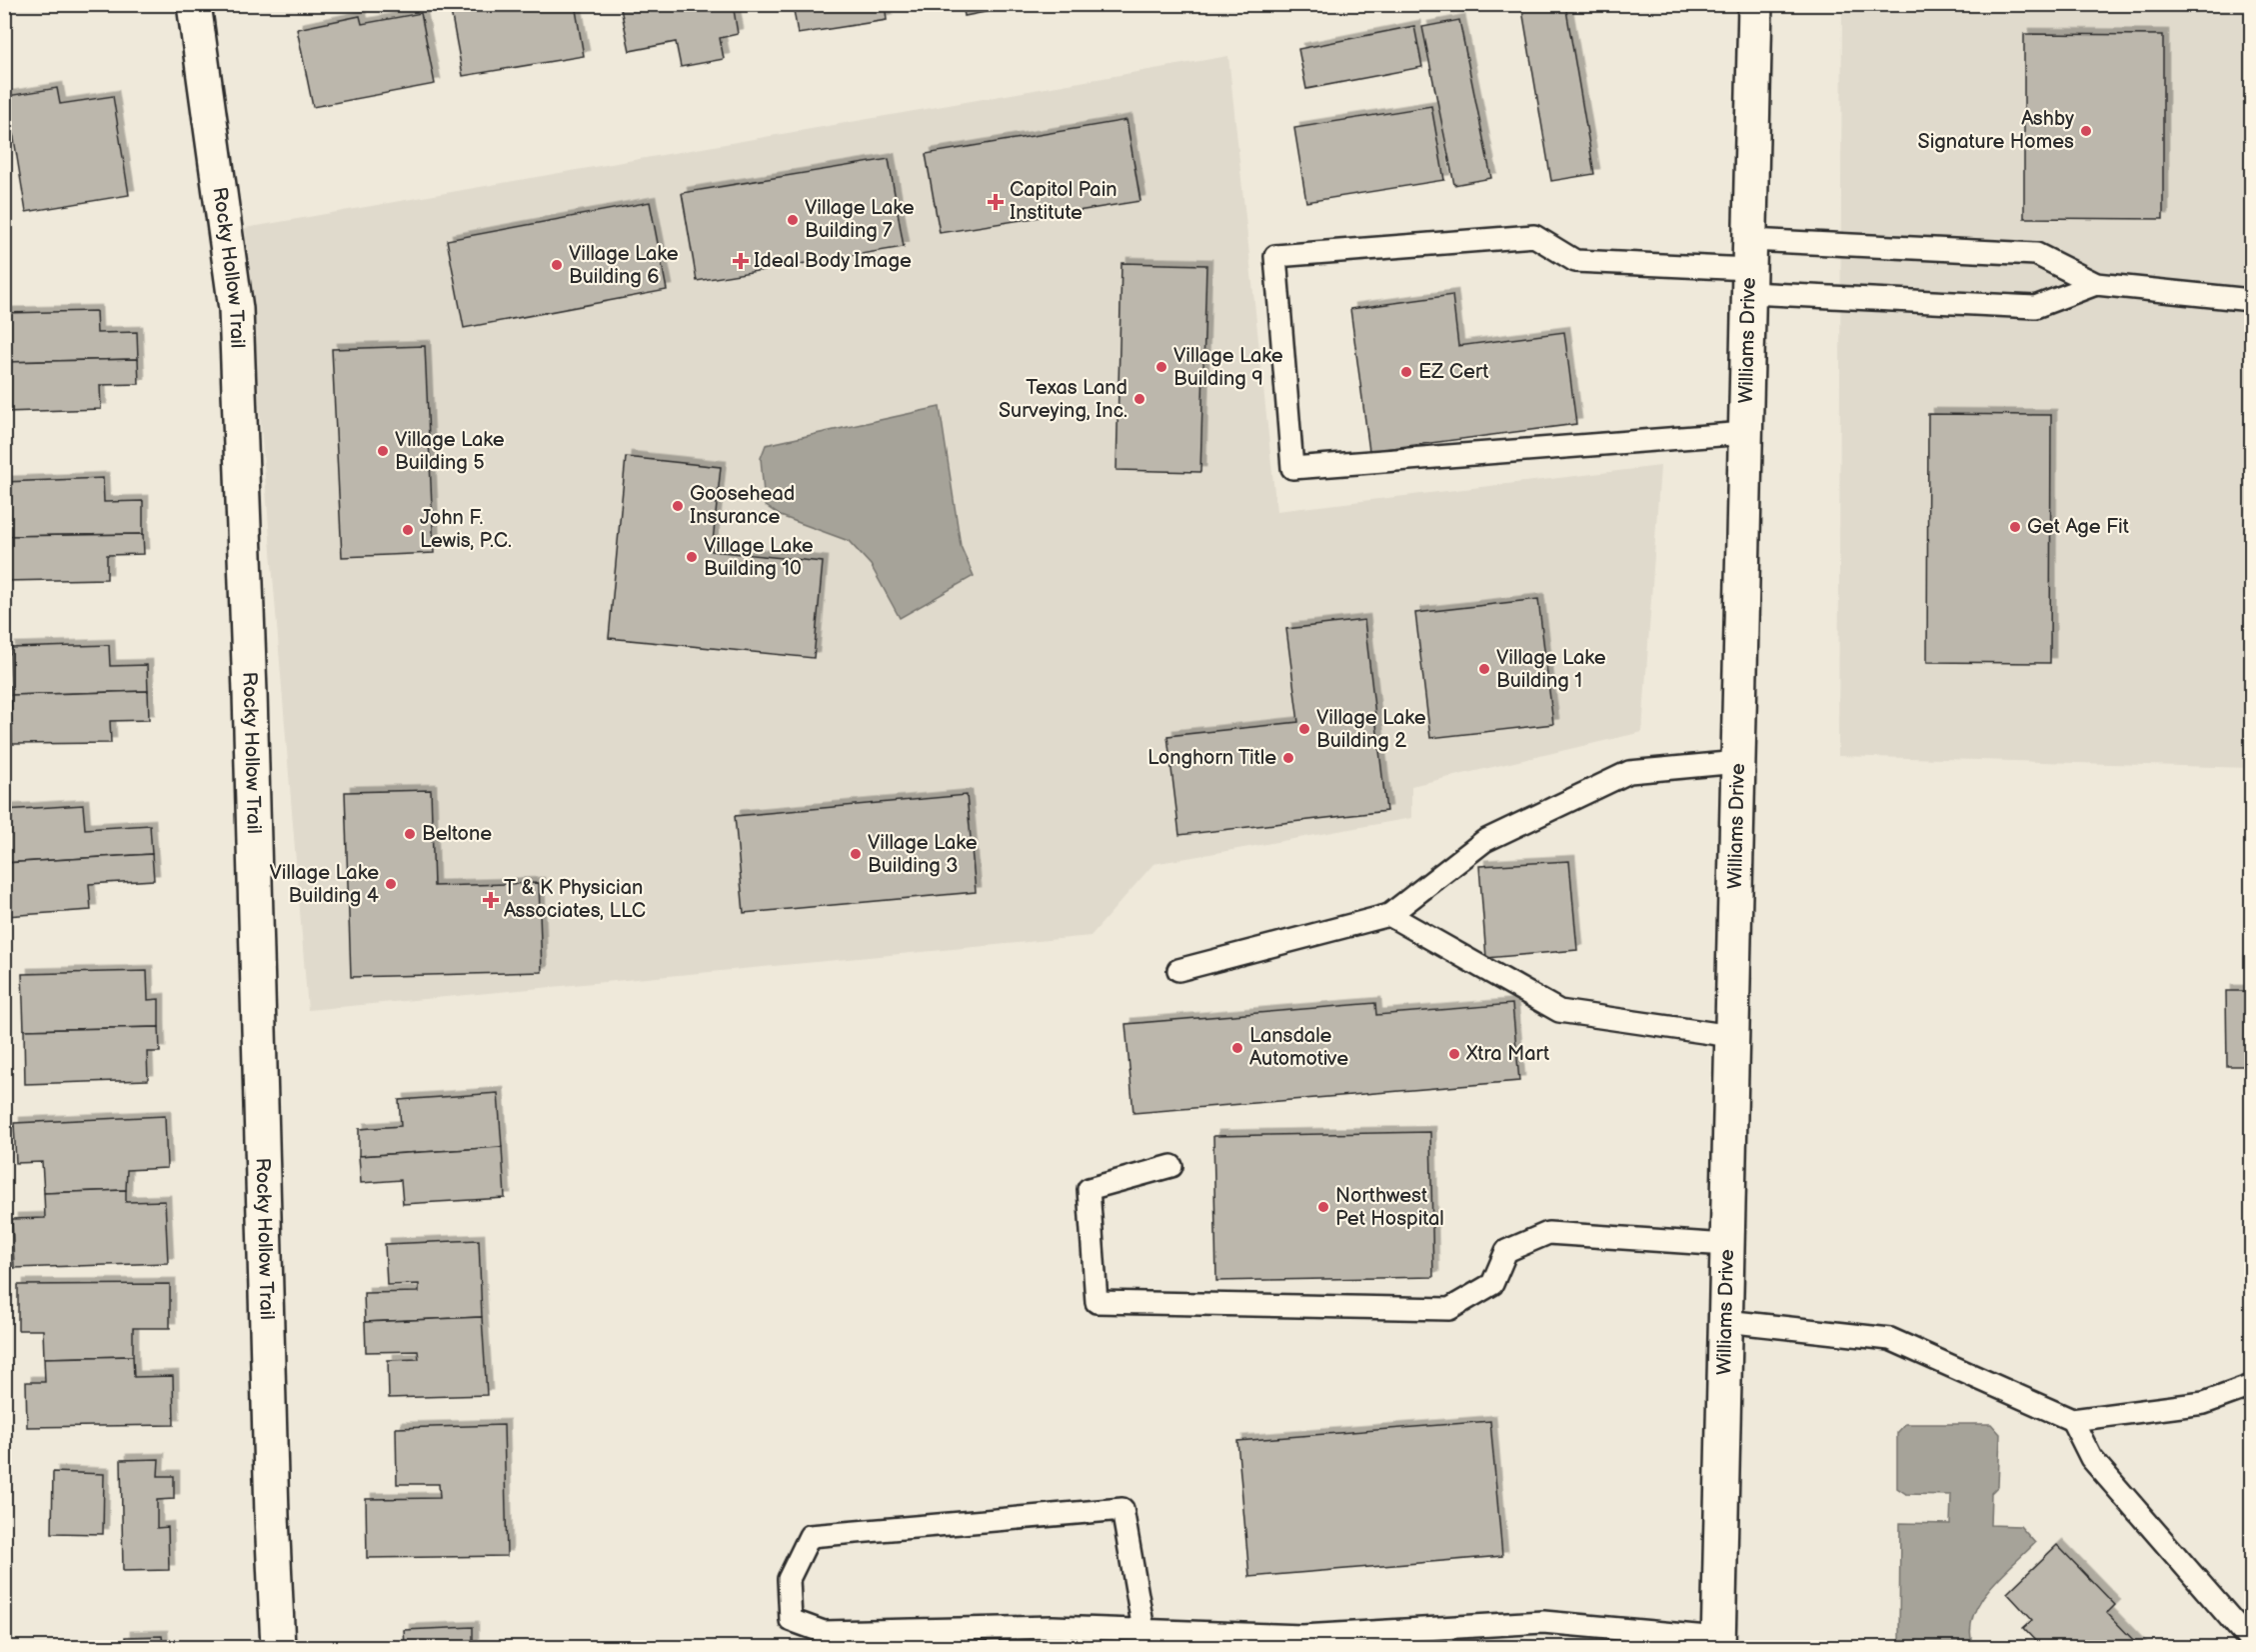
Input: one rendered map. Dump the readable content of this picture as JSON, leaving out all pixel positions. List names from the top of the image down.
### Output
{
  "streets": {
    "street": ["Rocky Hollow Trail", "Williams Drive"]
  },
  "places": {
    "other": [
      "Ashby Signature Homes",
      "Village Lake Building 7",
      "Village Lake Building 6",
      "Village Lake Building 9",
      "EZ Cert",
      "Texas Land Surveying, Inc.",
      "Village Lake Building 5",
      "Goosehead Insurance",
      "Get Age Fit",
      "John F. Lewis, P.C.",
      "Village Lake Building 10",
      "Village Lake Building 1",
      "Village Lake Building 2",
      "Longhorn Title",
      "Beltone",
      "Village Lake Building 3",
      "Village Lake Building 4",
      "Lansdale Automotive",
      "Xtra Mart",
      "Northwest Pet Hospital"
    ],
    "health": ["Capitol Pain Institute", "Ideal Body Image", "T & K Physician Associates, LLC"]
  }
}
